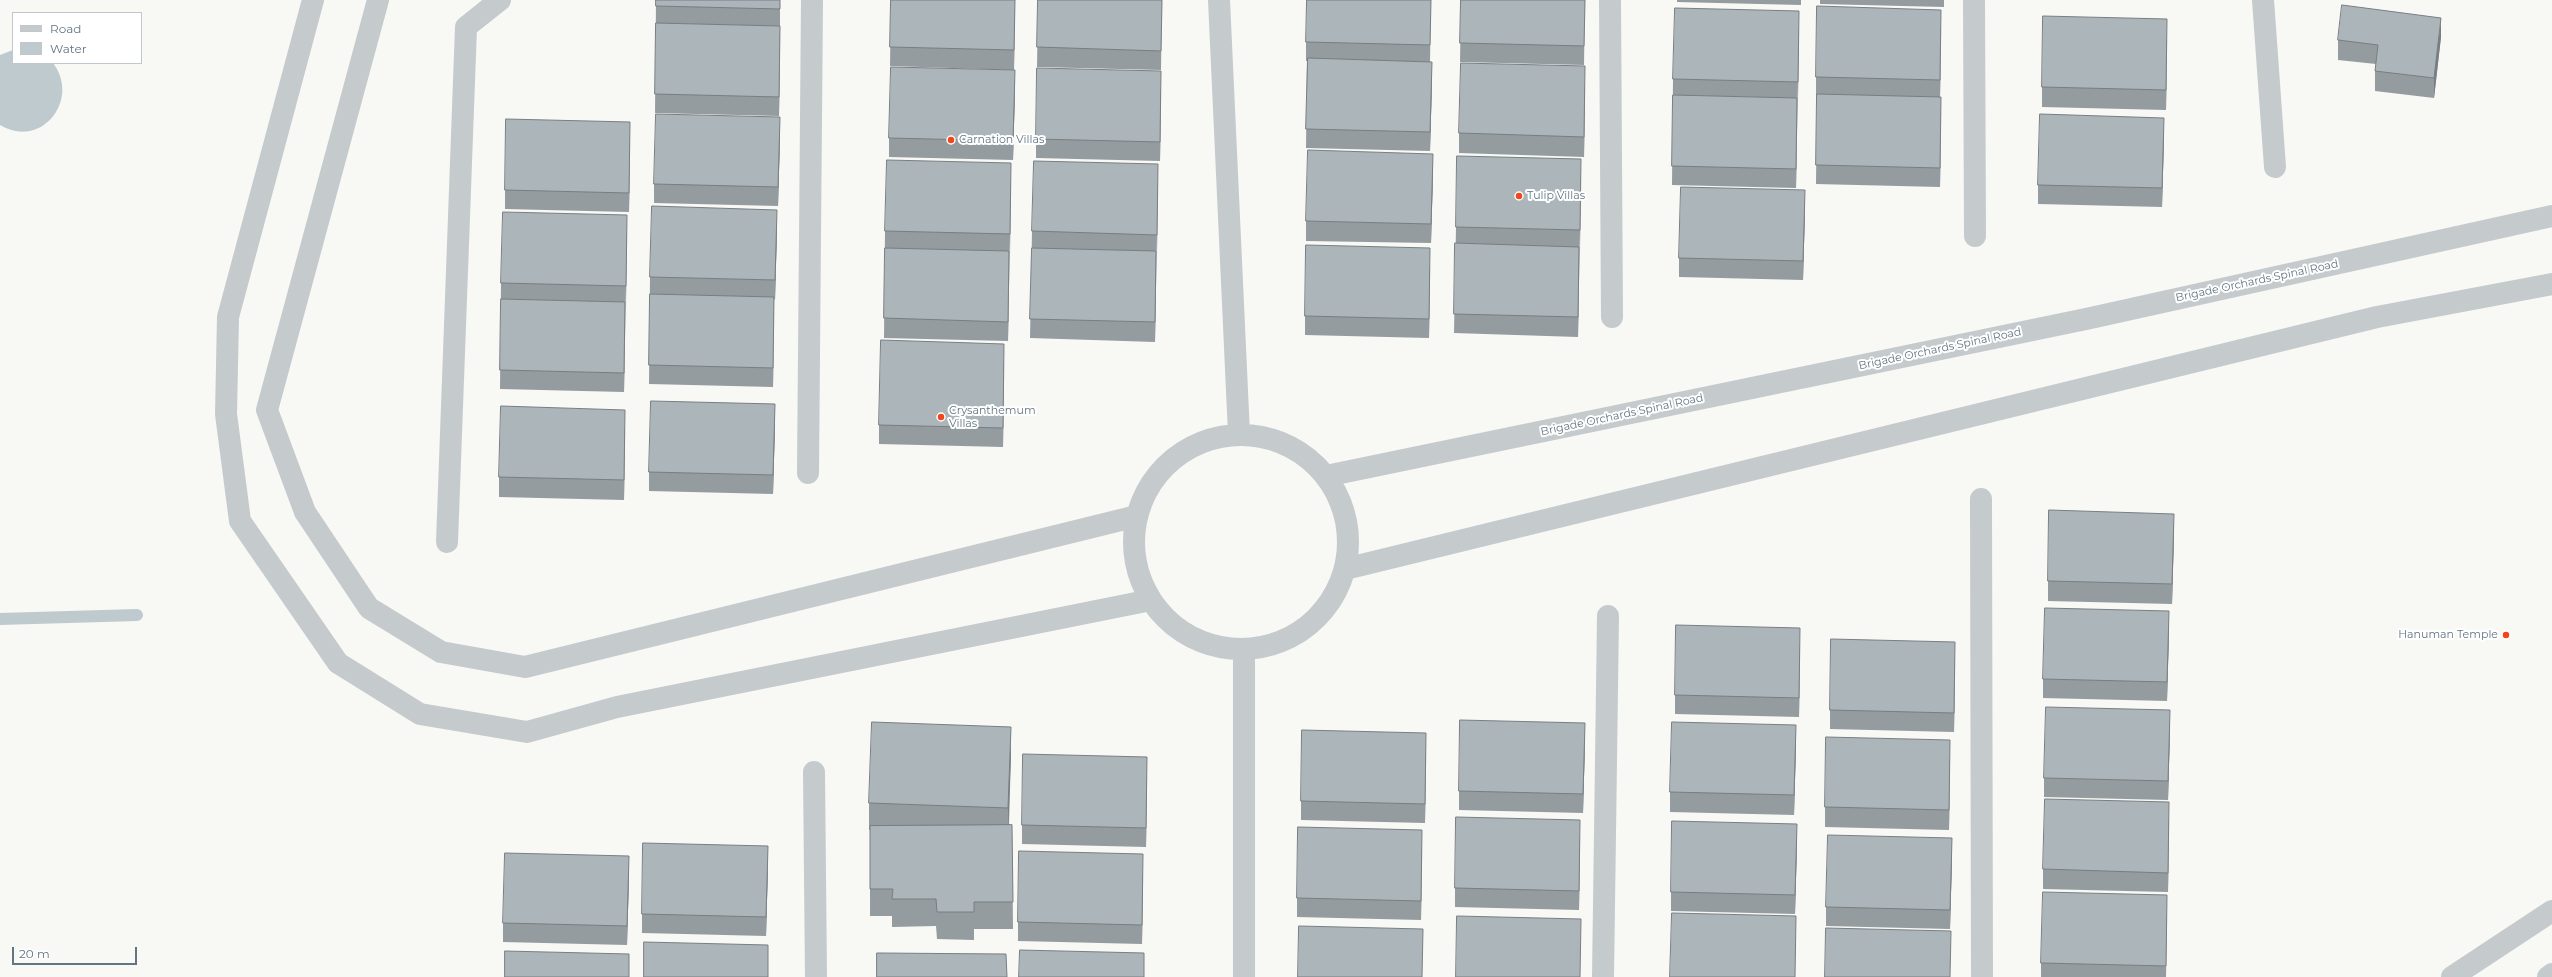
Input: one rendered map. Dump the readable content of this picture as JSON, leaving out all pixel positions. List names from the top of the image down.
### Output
{
  "streets": {
    "street": ["Brigade Orchards Spinal Road"]
  },
  "places": [
    "Carnation Villas",
    "Tulip Villas",
    "Crysanthemum Villas",
    "Hanuman Temple"
  ],
  "legend": ["Road", "Water"],
  "scale_bar": "20 m"
}
